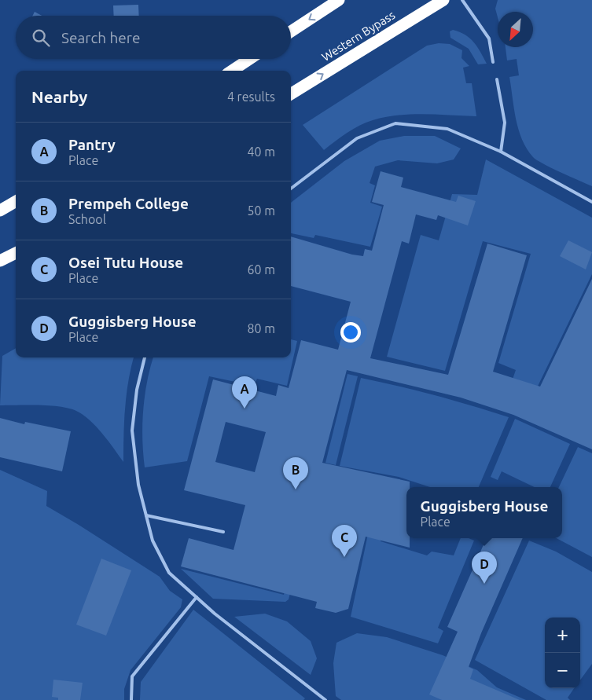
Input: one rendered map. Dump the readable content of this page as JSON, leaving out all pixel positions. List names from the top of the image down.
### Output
{
  "streets": {
    "highway": ["Western Bypass"]
  },
  "north": "bottom left",
  "page": {
    "search": "Search here",
    "heading": ["Nearby", "4 results"],
    "list": [
      {
        "mark": "A",
        "name": "Pantry",
        "note": "Place",
        "value": "40 m"
      },
      {
        "mark": "B",
        "name": "Prempeh College",
        "note": "School",
        "value": "50 m"
      },
      {
        "mark": "C",
        "name": "Osei Tutu House",
        "note": "Place",
        "value": "60 m"
      },
      {
        "mark": "D",
        "name": "Guggisberg House",
        "note": "Place",
        "value": "80 m"
      }
    ],
    "pins": [
      "A",
      "B",
      "C",
      "D"
    ],
    "popup": ["Guggisberg House", "Place"],
    "map_buttons": ["+", "−"]
  }
}
